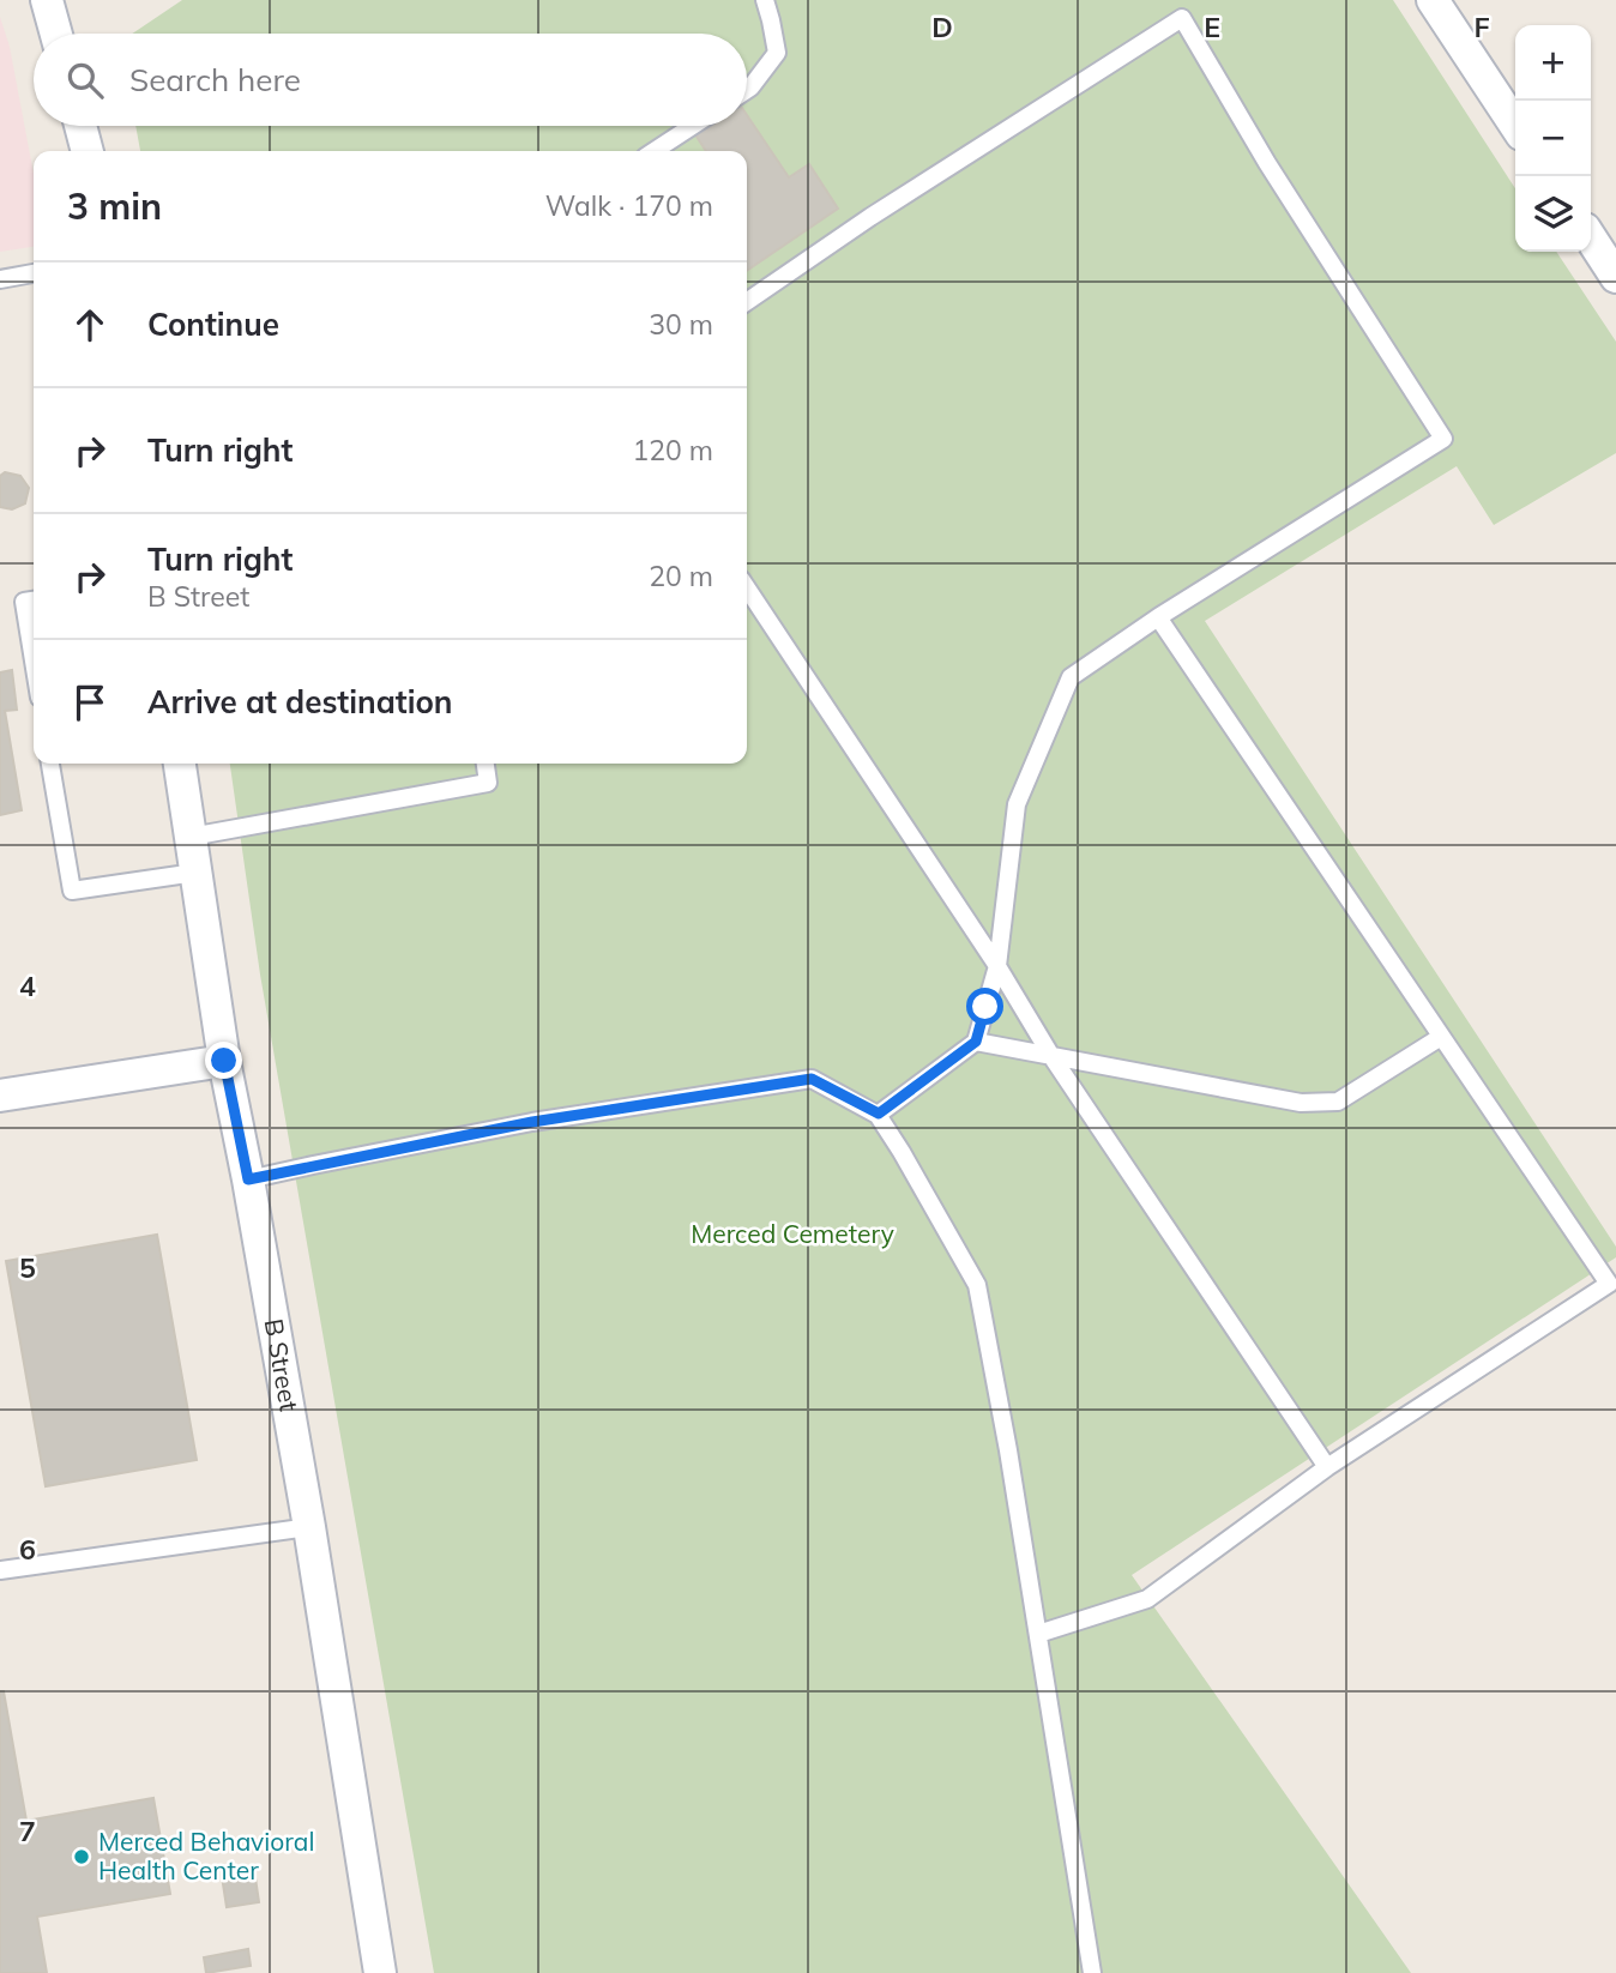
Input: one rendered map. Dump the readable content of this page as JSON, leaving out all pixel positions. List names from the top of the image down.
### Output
{
  "streets": {
    "street": ["B Street"]
  },
  "parks": ["Merced Cemetery"],
  "places": ["Merced Behavioral Health Center"],
  "page": {
    "map_buttons": ["+", "−"],
    "search": "Search here",
    "heading": ["3 min", "Walk · 170 m"],
    "list": [
      ["Continue", "30 m"],
      ["Turn right", "120 m"],
      ["Turn right", "B Street", "20 m"],
      "Arrive at destination"
    ]
  },
  "grid": {
    "columns": ["D", "E", "F"],
    "rows": [
      "4",
      "5",
      "6",
      "7"
    ]
  }
}
